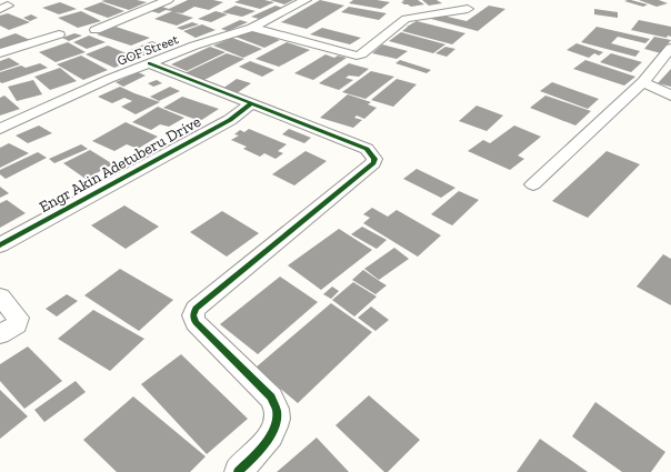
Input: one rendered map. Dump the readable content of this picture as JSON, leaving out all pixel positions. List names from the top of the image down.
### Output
{
  "streets": {
    "street": ["GOF Street", "Engr Akin Adetuberu Drive"]
  }
}
